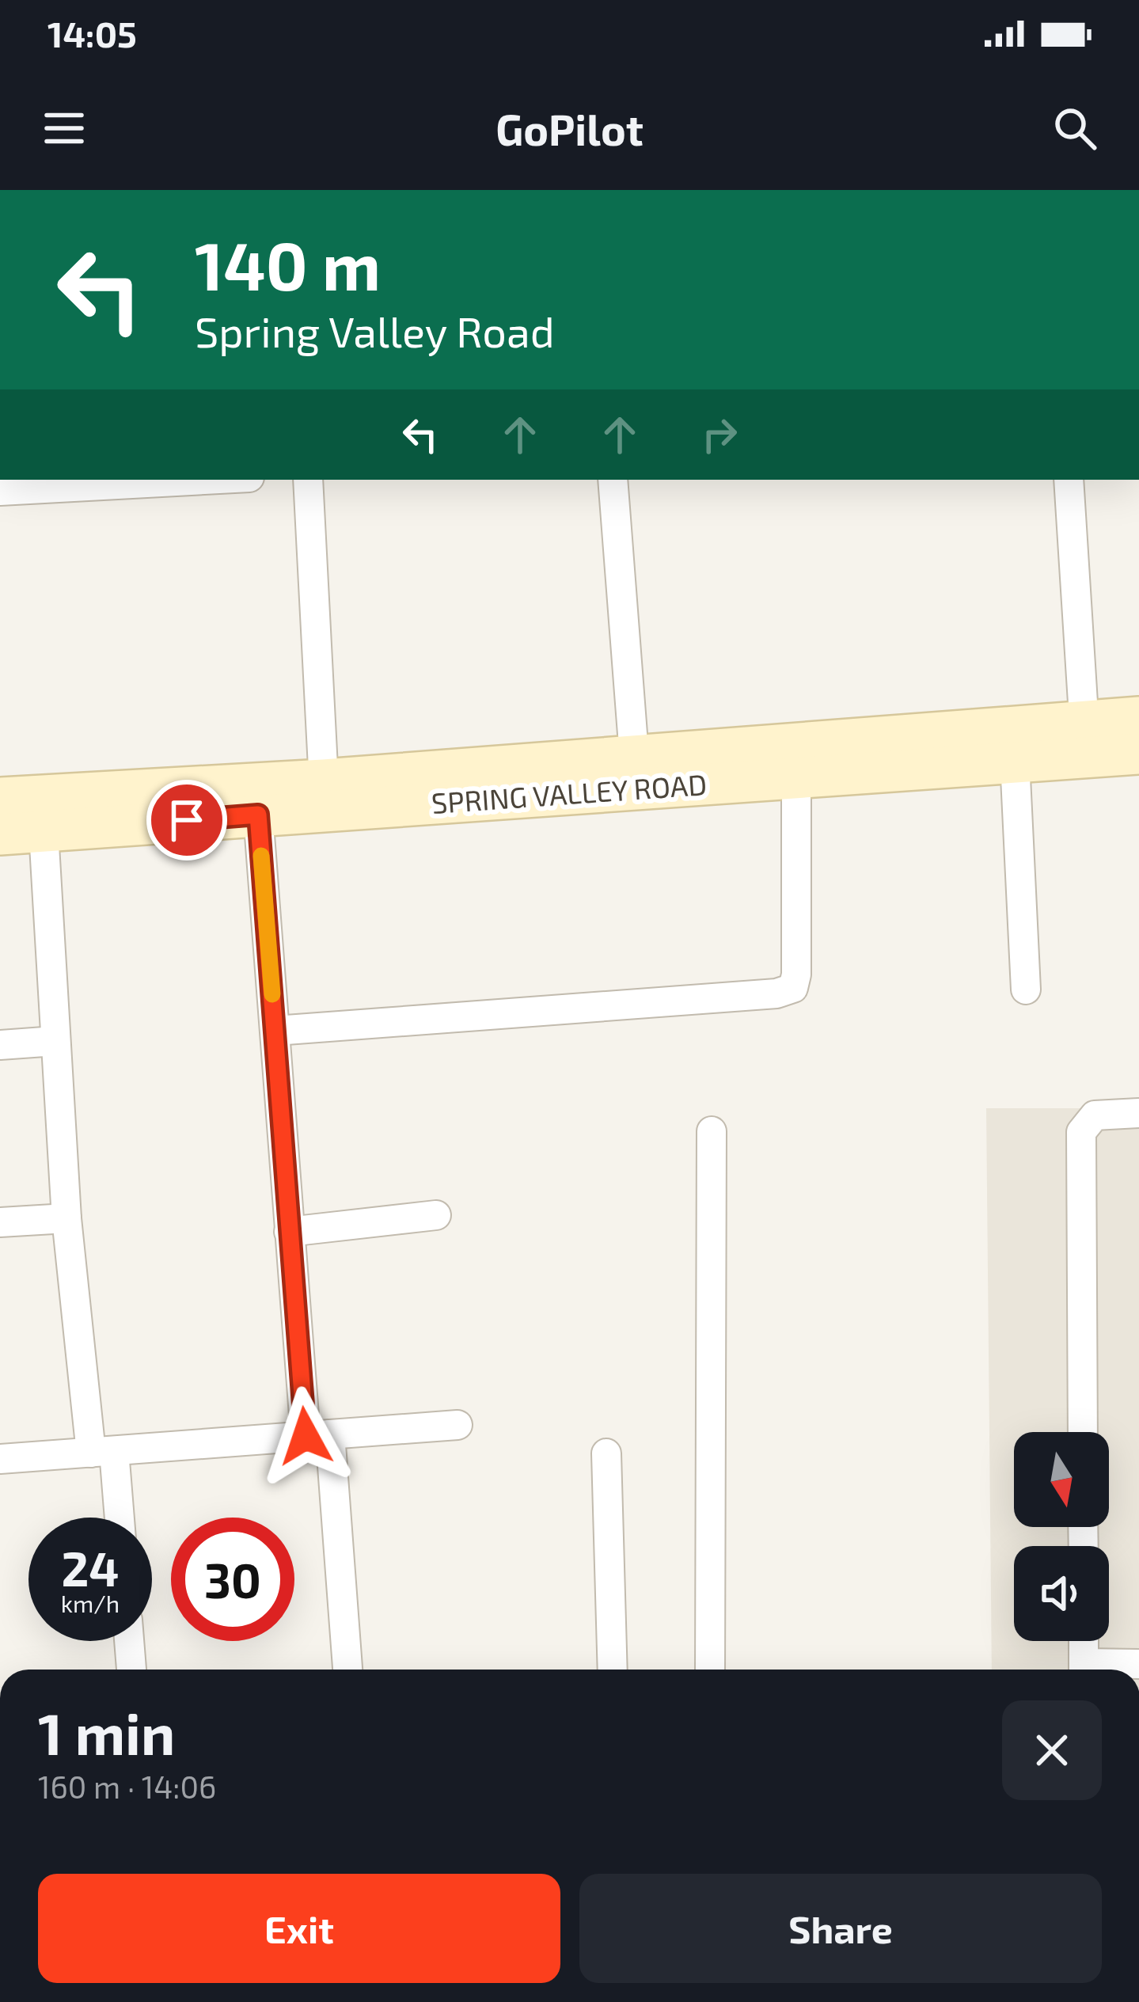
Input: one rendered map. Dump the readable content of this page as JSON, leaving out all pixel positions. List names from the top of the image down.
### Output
{
  "streets": {
    "street": ["SPRING VALLEY ROAD"]
  },
  "north": "bottom",
  "page": {
    "status": "14:05",
    "header": "GoPilot",
    "turn": ["140 m", "Spring Valley Road"],
    "speed": "24 km/h",
    "limit": "30",
    "heading": ["1 min", "160 m · 14:06"],
    "buttons": ["Exit", "Share"]
  }
}
